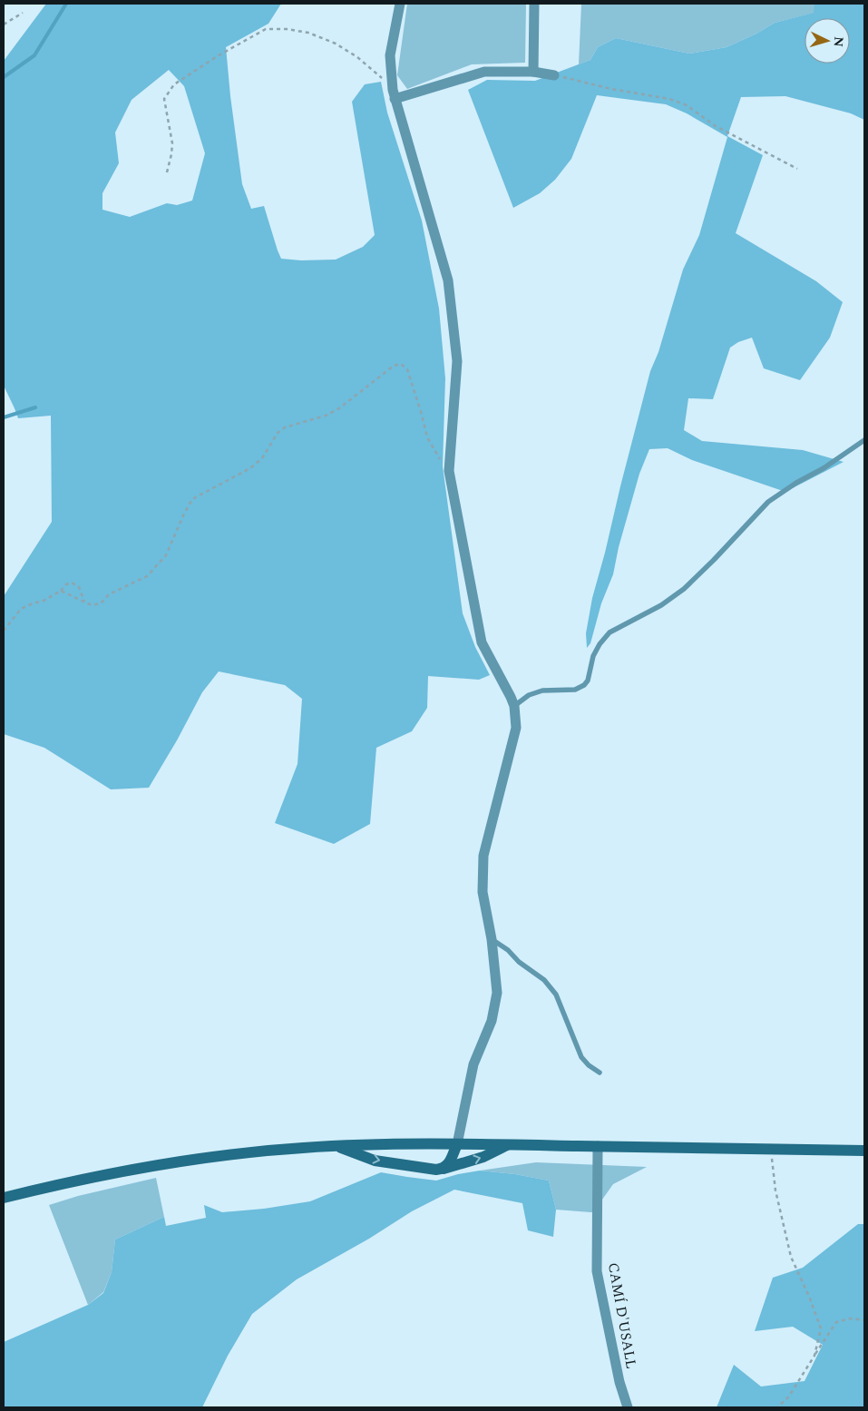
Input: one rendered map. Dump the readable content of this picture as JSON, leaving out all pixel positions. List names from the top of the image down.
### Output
{
  "streets": {
    "street": ["CAMÍ D'USALL"]
  },
  "north": "right"
}
